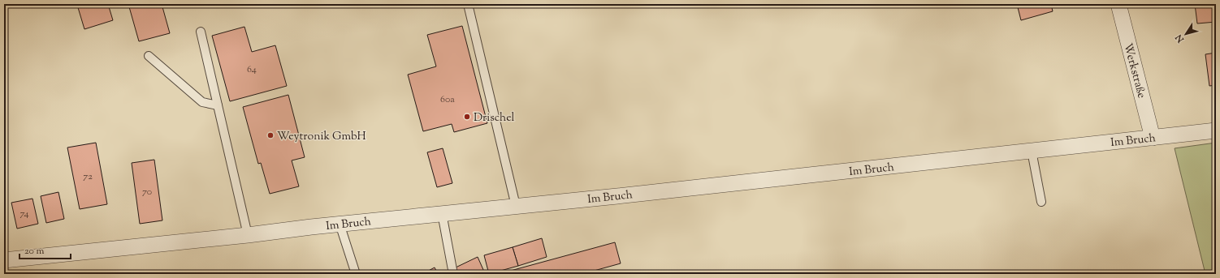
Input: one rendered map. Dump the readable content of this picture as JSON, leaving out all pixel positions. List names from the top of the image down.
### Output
{
  "streets": {
    "street": ["Werkstraße", "Im Bruch"]
  },
  "crossings": [
    ["Werkstraße", "Im Bruch"]
  ],
  "places": ["Drischel", "Weytronik GmbH"],
  "house_numbers": [
    "64",
    "60a",
    "72",
    "70",
    "74"
  ],
  "scale_bar": "20 m",
  "north": "bottom left"
}
